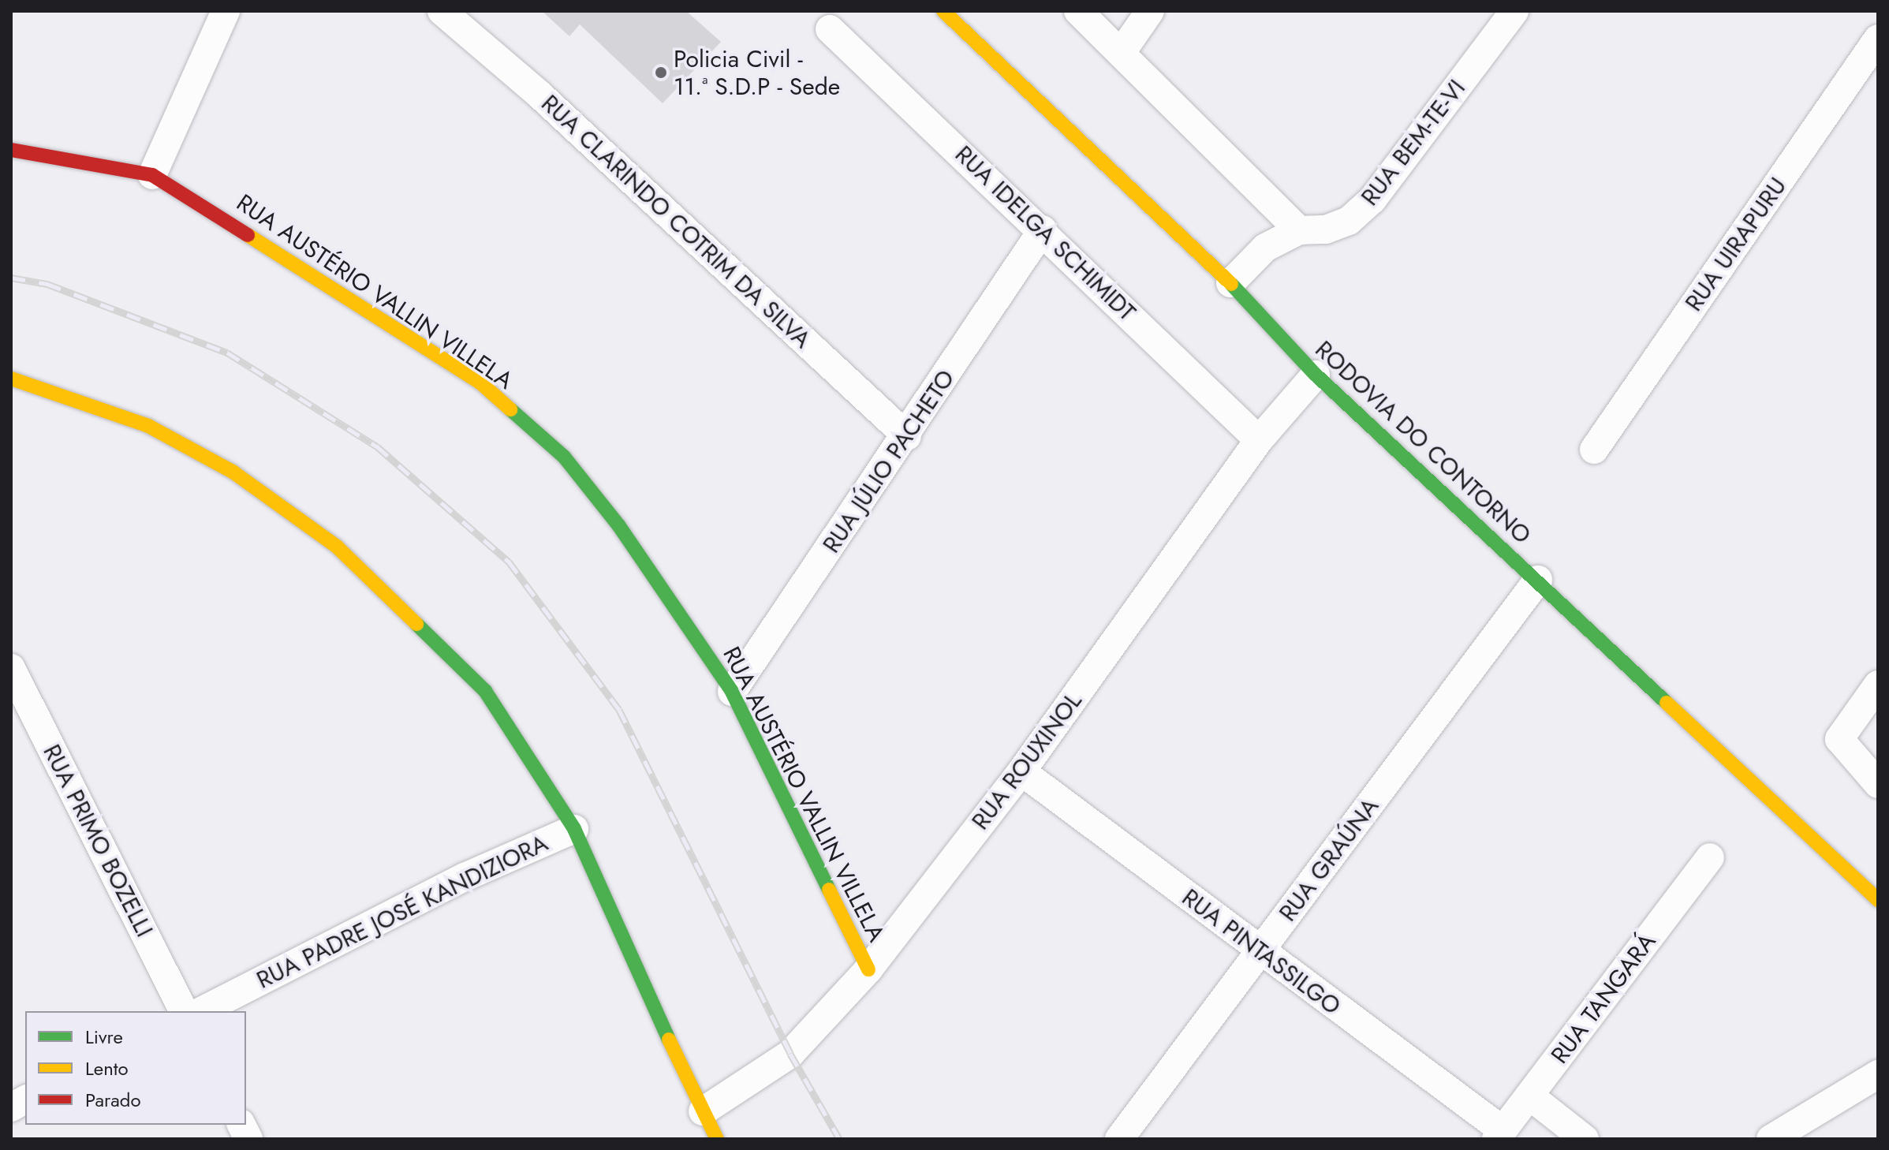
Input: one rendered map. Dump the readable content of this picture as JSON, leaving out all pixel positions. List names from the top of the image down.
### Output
{
  "streets": {
    "street": [
      "RUA BEM-TE-VI",
      "RUA CLARINDO COTRIM DA SILVA",
      "RUA IDELGA SCHIMIDT",
      "RUA UIRAPURU",
      "RUA AUSTÉRIO VALLIN VILLELA",
      "RODOVIA DO CONTORNO",
      "RUA JÚLIO PACHETO",
      "RUA ROUXINOL",
      "RUA PRIMO BOZELLI",
      "RUA GRAÚNA",
      "RUA PADRE JOSÉ KANDIZIORA",
      "RUA PINTASSILGO",
      "RUA TANGARÁ"
    ]
  },
  "crossings": [
    ["RUA BEM-TE-VI", "RODOVIA DO CONTORNO"],
    ["RUA CLARINDO COTRIM DA SILVA", "RUA JÚLIO PACHETO"],
    ["RUA IDELGA SCHIMIDT", "RUA JÚLIO PACHETO"],
    ["RUA IDELGA SCHIMIDT", "RUA ROUXINOL"],
    ["RUA AUSTÉRIO VALLIN VILLELA", "RUA JÚLIO PACHETO"],
    ["RUA AUSTÉRIO VALLIN VILLELA", "RUA ROUXINOL"],
    ["RODOVIA DO CONTORNO", "RUA ROUXINOL"],
    ["RODOVIA DO CONTORNO", "RUA GRAÚNA"],
    ["RUA ROUXINOL", "RUA PINTASSILGO"],
    ["RUA GRAÚNA", "RUA PINTASSILGO"],
    ["RUA PINTASSILGO", "RUA TANGARÁ"]
  ],
  "places": ["Policia Civil - 11.ª S.D.P - Sede"],
  "legend": ["Livre", "Lento", "Parado"]
}
